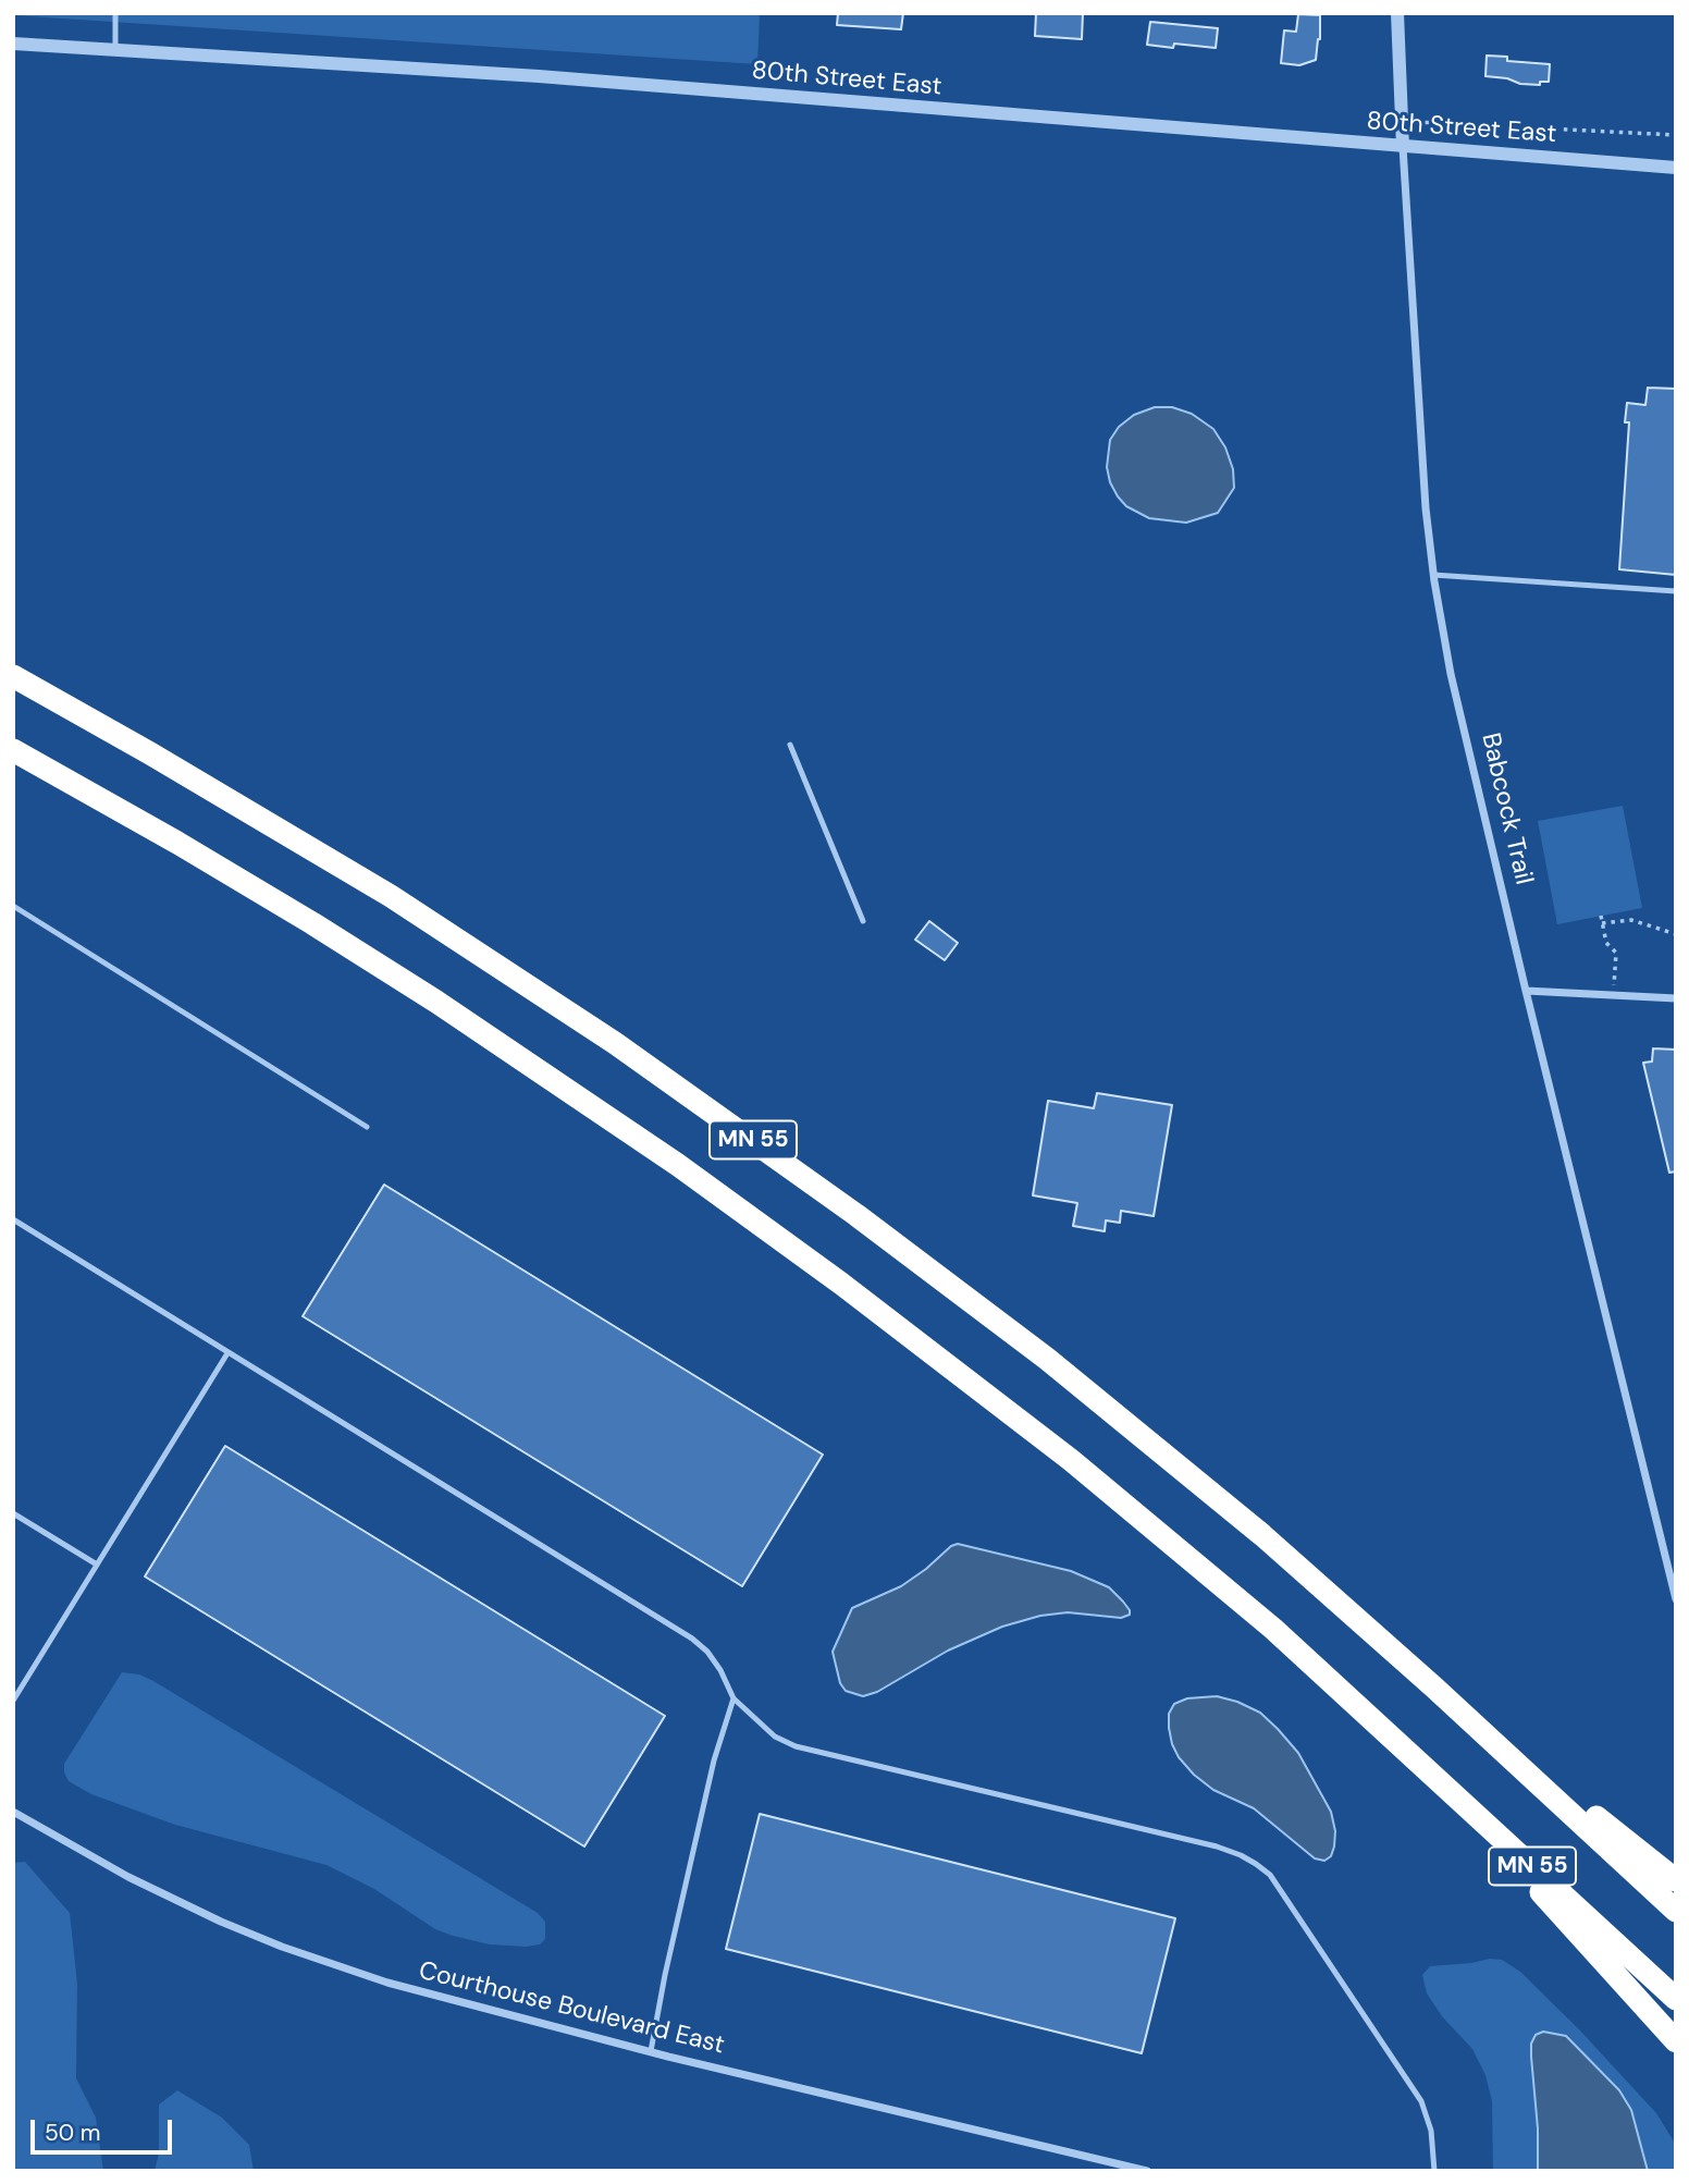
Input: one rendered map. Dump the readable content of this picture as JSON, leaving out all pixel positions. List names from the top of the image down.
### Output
{
  "streets": {
    "highway": ["MN 55"],
    "street": ["80th Street East", "Babcock Trail", "Courthouse Boulevard East"]
  },
  "crossings": [
    ["80th Street East", "Babcock Trail"]
  ],
  "scale_bar": "50 m"
}
